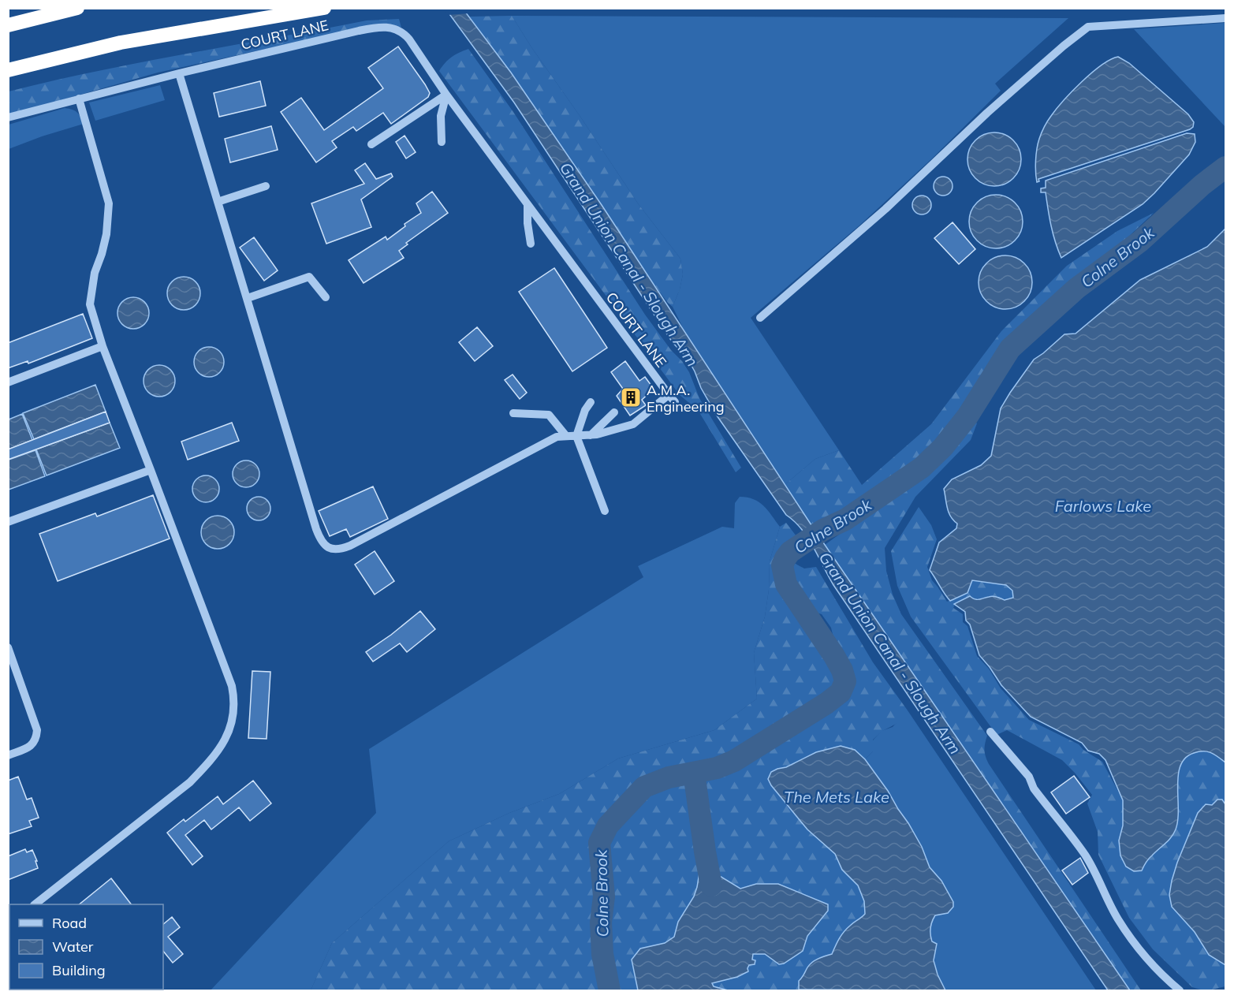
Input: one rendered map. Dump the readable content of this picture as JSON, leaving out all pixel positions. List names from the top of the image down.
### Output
{
  "streets": {
    "street": ["COURT LANE"]
  },
  "water": [
    "Colne Brook",
    "Grand Union Canal - Slough Arm",
    "Farlows Lake",
    "The Mets Lake"
  ],
  "places": {
    "building": ["A.M.A. Engineering"]
  },
  "legend": ["Road", "Water", "Building"]
}
